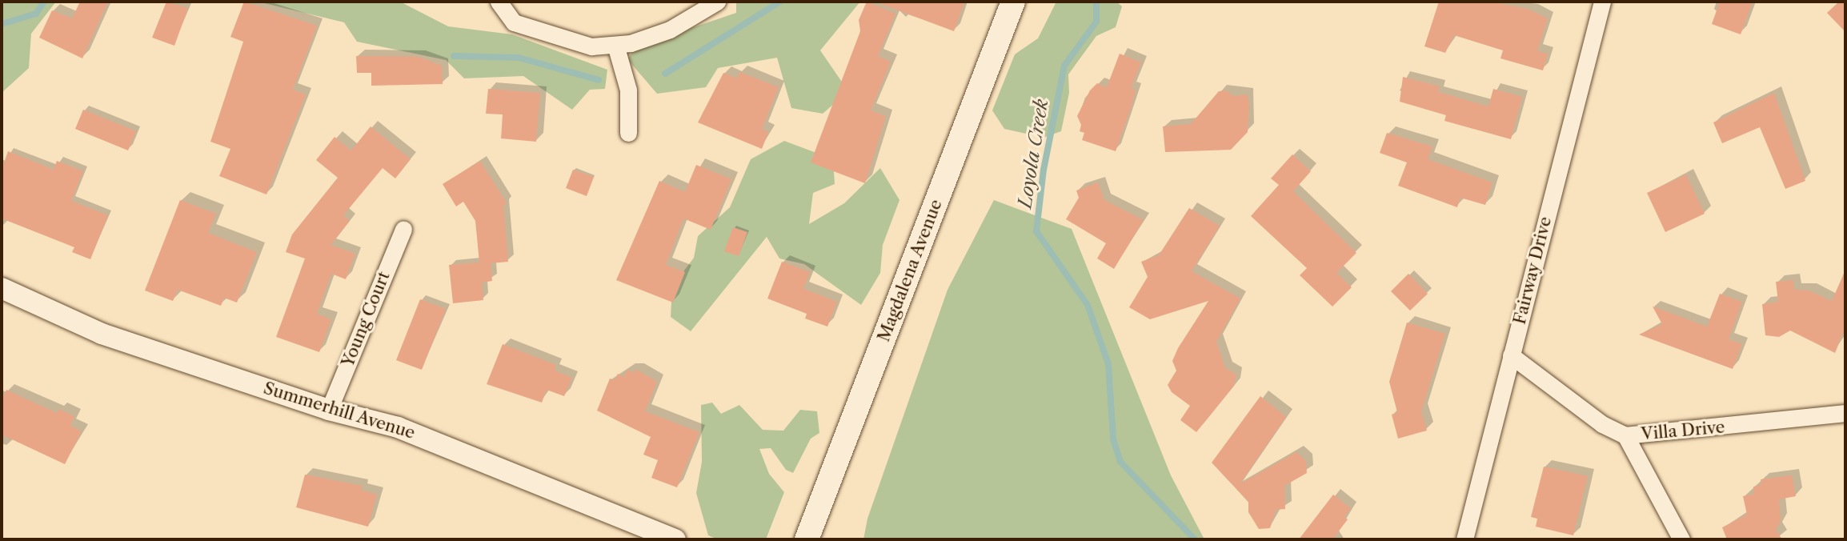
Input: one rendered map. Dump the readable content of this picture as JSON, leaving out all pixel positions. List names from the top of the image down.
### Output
{
  "streets": {
    "main road": ["Magdalena Avenue"],
    "street": [
      "Fairway Drive",
      "Young Court",
      "Summerhill Avenue",
      "Villa Drive"
    ]
  },
  "crossings": [
    ["Fairway Drive", "Villa Drive"],
    ["Young Court", "Summerhill Avenue"]
  ],
  "water": ["Loyola Creek"]
}
